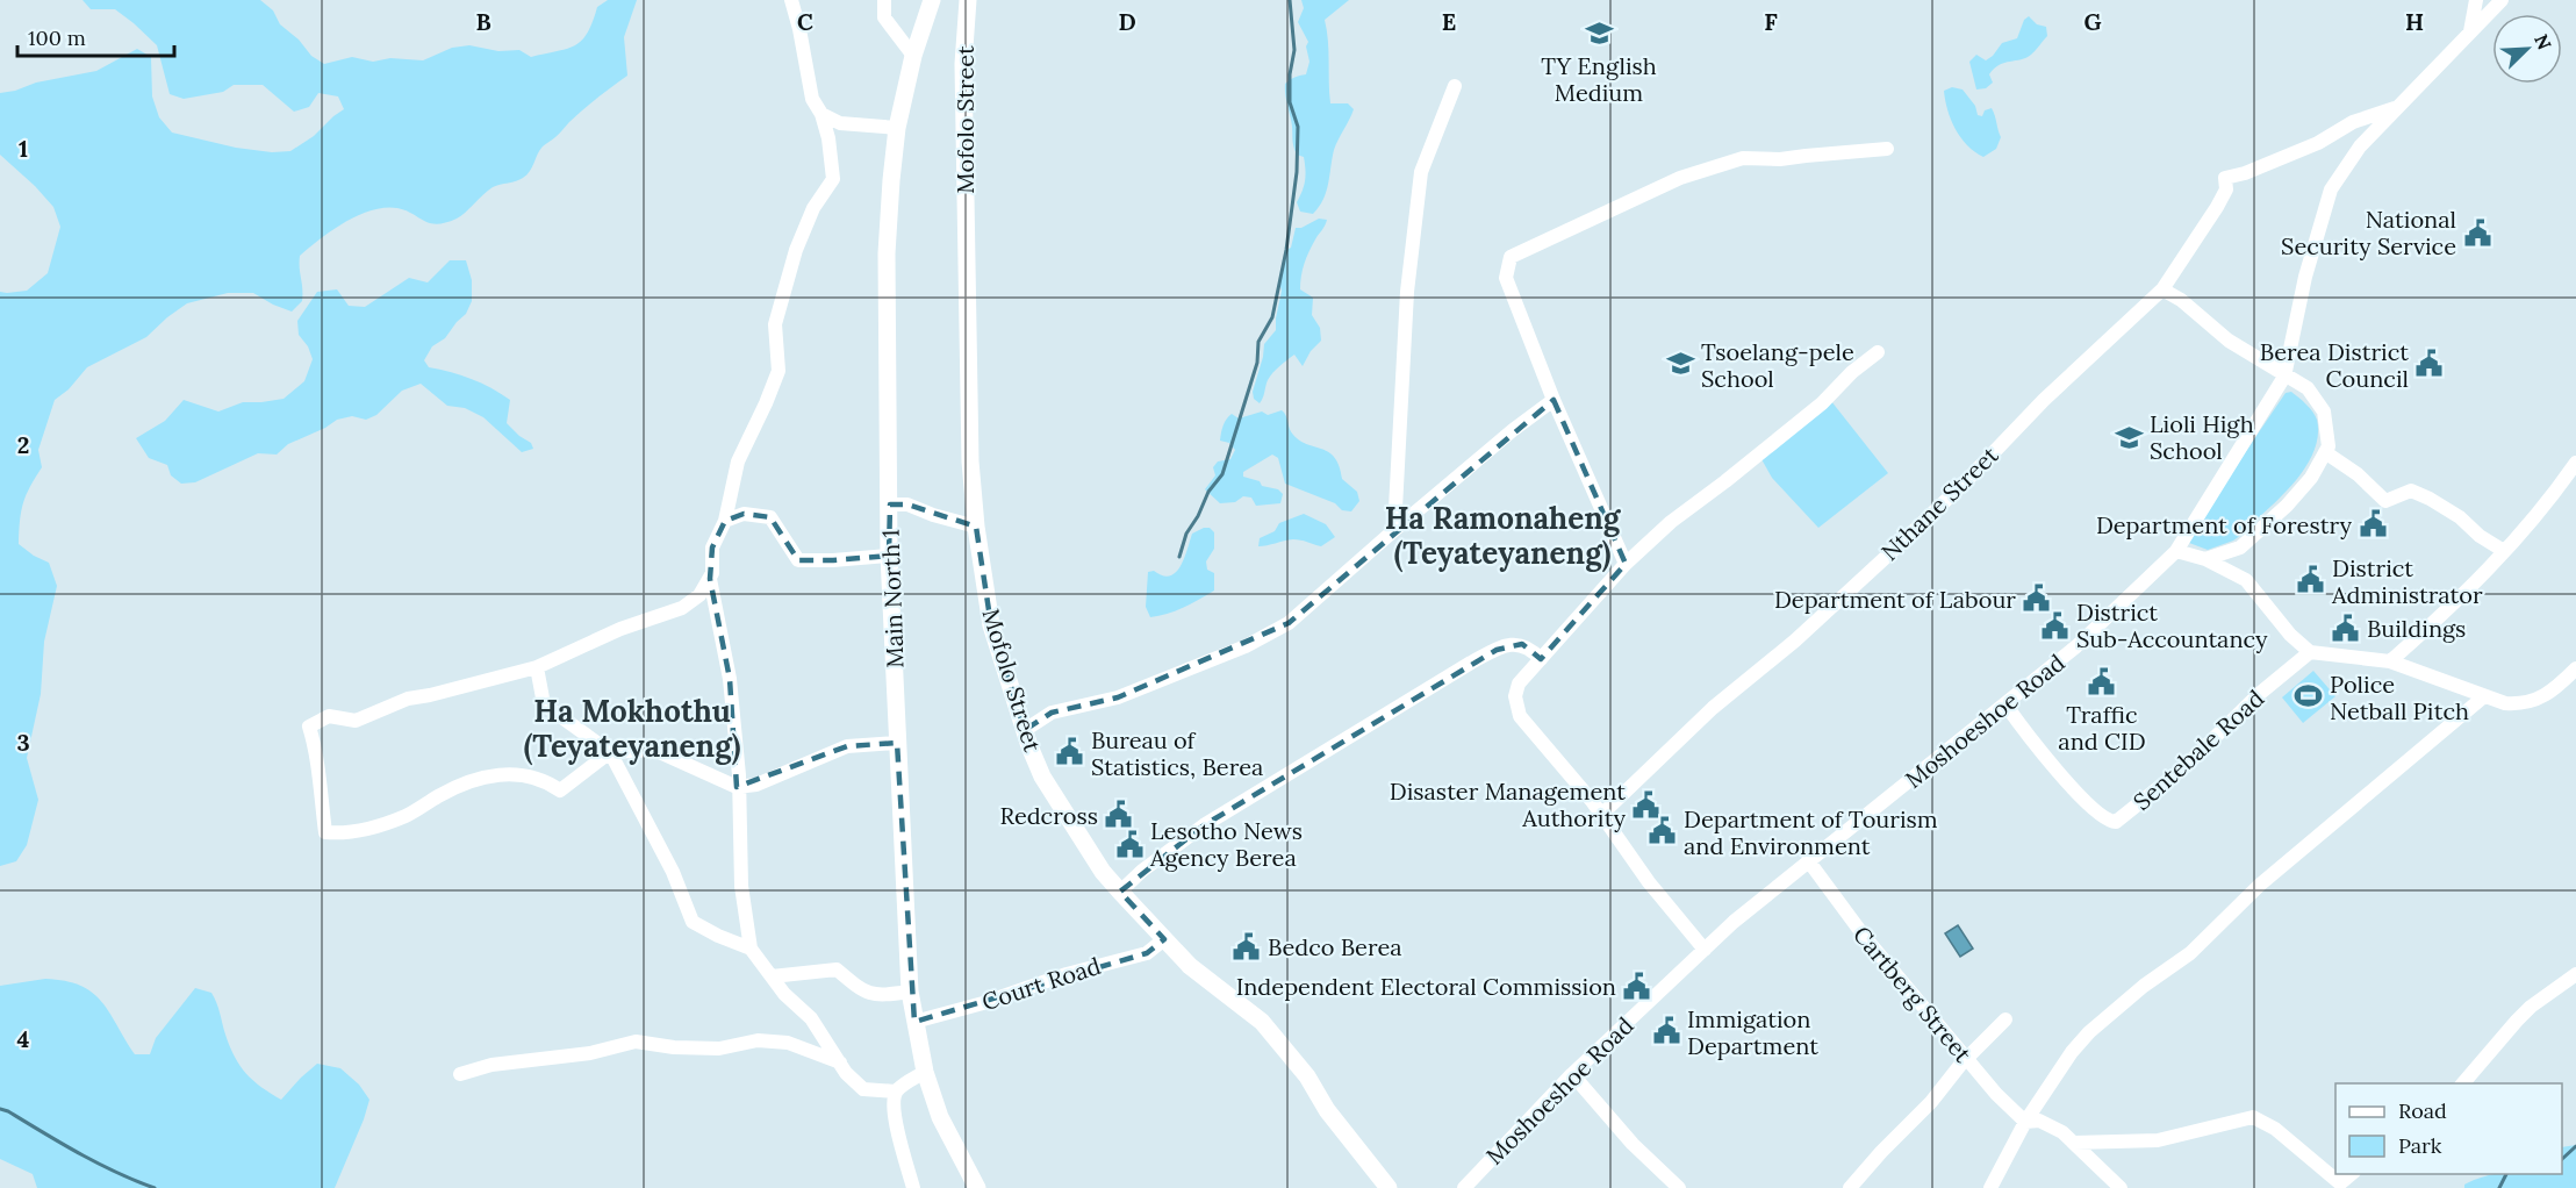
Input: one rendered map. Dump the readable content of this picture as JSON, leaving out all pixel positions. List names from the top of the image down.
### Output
{
  "streets": {
    "main road": ["Mofolo Street", "Main North 1"],
    "street": [
      "Nthane Street",
      "Moshoeshoe Road",
      "Sentebale Road",
      "Court Road",
      "Cartberg Street"
    ]
  },
  "crossings": [
    ["Mofolo Street", "Court Road"],
    ["Nthane Street", "Moshoeshoe Road"],
    ["Main North 1", "Court Road"],
    ["Moshoeshoe Road", "Sentebale Road"],
    ["Moshoeshoe Road", "Cartberg Street"]
  ],
  "districts": ["Ha Ramonaheng (Teyateyaneng)", "Ha Mokhothu (Teyateyaneng)"],
  "places": {
    "school or university": ["TY English Medium", "Tsoelang-pele School", "Lioli High School"],
    "public building": [
      "National Security Service",
      "Berea District Council",
      "Department of Forestry",
      "District Administrator",
      "Department of Labour",
      "District Sub-Accountancy",
      "Buildings",
      "Traffic and CID",
      "Bureau of Statistics, Berea",
      "Disaster Management Authority",
      "Redcross",
      "Department of Tourism and Environment",
      "Lesotho News Agency Berea",
      "Bedco Berea",
      "Independent Electoral Commission",
      "Immigation Department"
    ],
    "sports": ["Police Netball Pitch"]
  },
  "legend": ["Road", "Park"],
  "scale_bar": "100 m",
  "north": "top right",
  "grid": {
    "columns": [
      "B",
      "C",
      "D",
      "E",
      "F",
      "G",
      "H"
    ],
    "rows": [
      "1",
      "2",
      "3",
      "4"
    ]
  }
}
